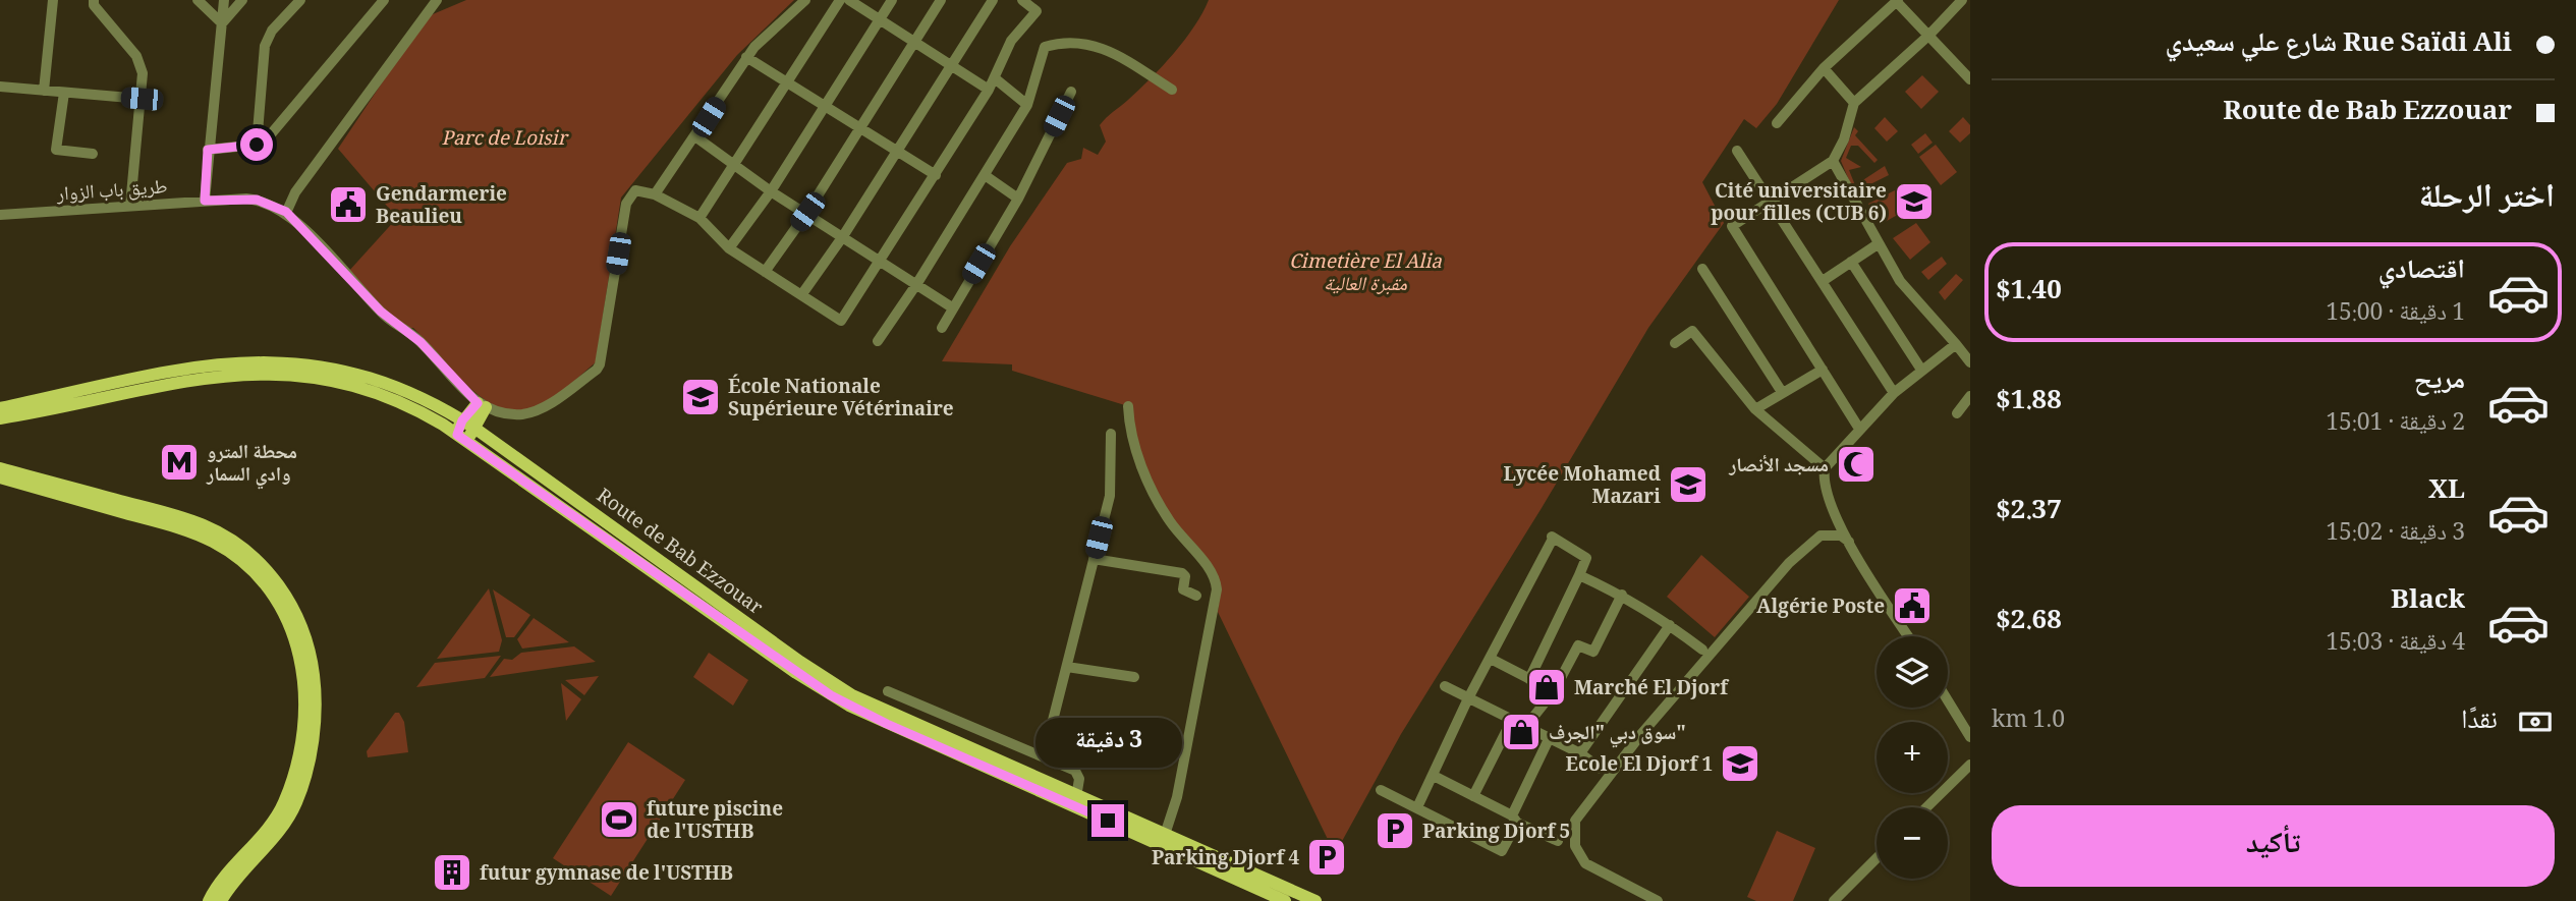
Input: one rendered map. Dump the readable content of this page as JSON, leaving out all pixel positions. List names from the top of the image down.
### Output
{
  "streets": {
    "main road": ["Route de Bab Ezzouar"],
    "street": ["طريق باب الزوار"]
  },
  "parks": ["Parc de Loisir", "Cimetière El Alia مقبرة العالية"],
  "places": {
    "school or university": [
      "Cité universitaire pour filles (CUB 6)",
      "École Nationale Supérieure Vétérinaire",
      "Lycée Mohamed Mazari",
      "Ecole El Djorf 1"
    ],
    "public building": ["Gendarmerie Beaulieu", "Algérie Poste"],
    "metro station": ["محطة المترو وادي السمار"],
    "mosque": ["مسجد الأنصار"],
    "shop": ["Marché El Djorf", "سوق دبي \"الجرف\""],
    "sports": ["future piscine de l'USTHB"],
    "parking": ["Parking Djorf 5", "Parking Djorf 4"],
    "building": ["futur gymnase de l'USTHB"]
  },
  "page": {
    "banner": ["Rue Saïdi Ali شارع علي سعيدي", "Route de Bab Ezzouar"],
    "heading": "اختر الرحلة",
    "list": [
      {
        "name": "اقتصادي",
        "note": "1 دقيقة · 15:00",
        "value": "$1.40"
      },
      {
        "name": "مريح",
        "note": "2 دقيقة · 15:01",
        "value": "$1.88"
      },
      {
        "name": "XL",
        "note": "3 دقيقة · 15:02",
        "value": "$2.37"
      },
      {
        "name": "Black",
        "note": "4 دقيقة · 15:03",
        "value": "$2.68"
      }
    ],
    "map_buttons": ["+", "−"],
    "pay": ["نقدًا", "1.0 km"],
    "bubble": "3 دقيقة",
    "buttons": "تأكيد"
  }
}
